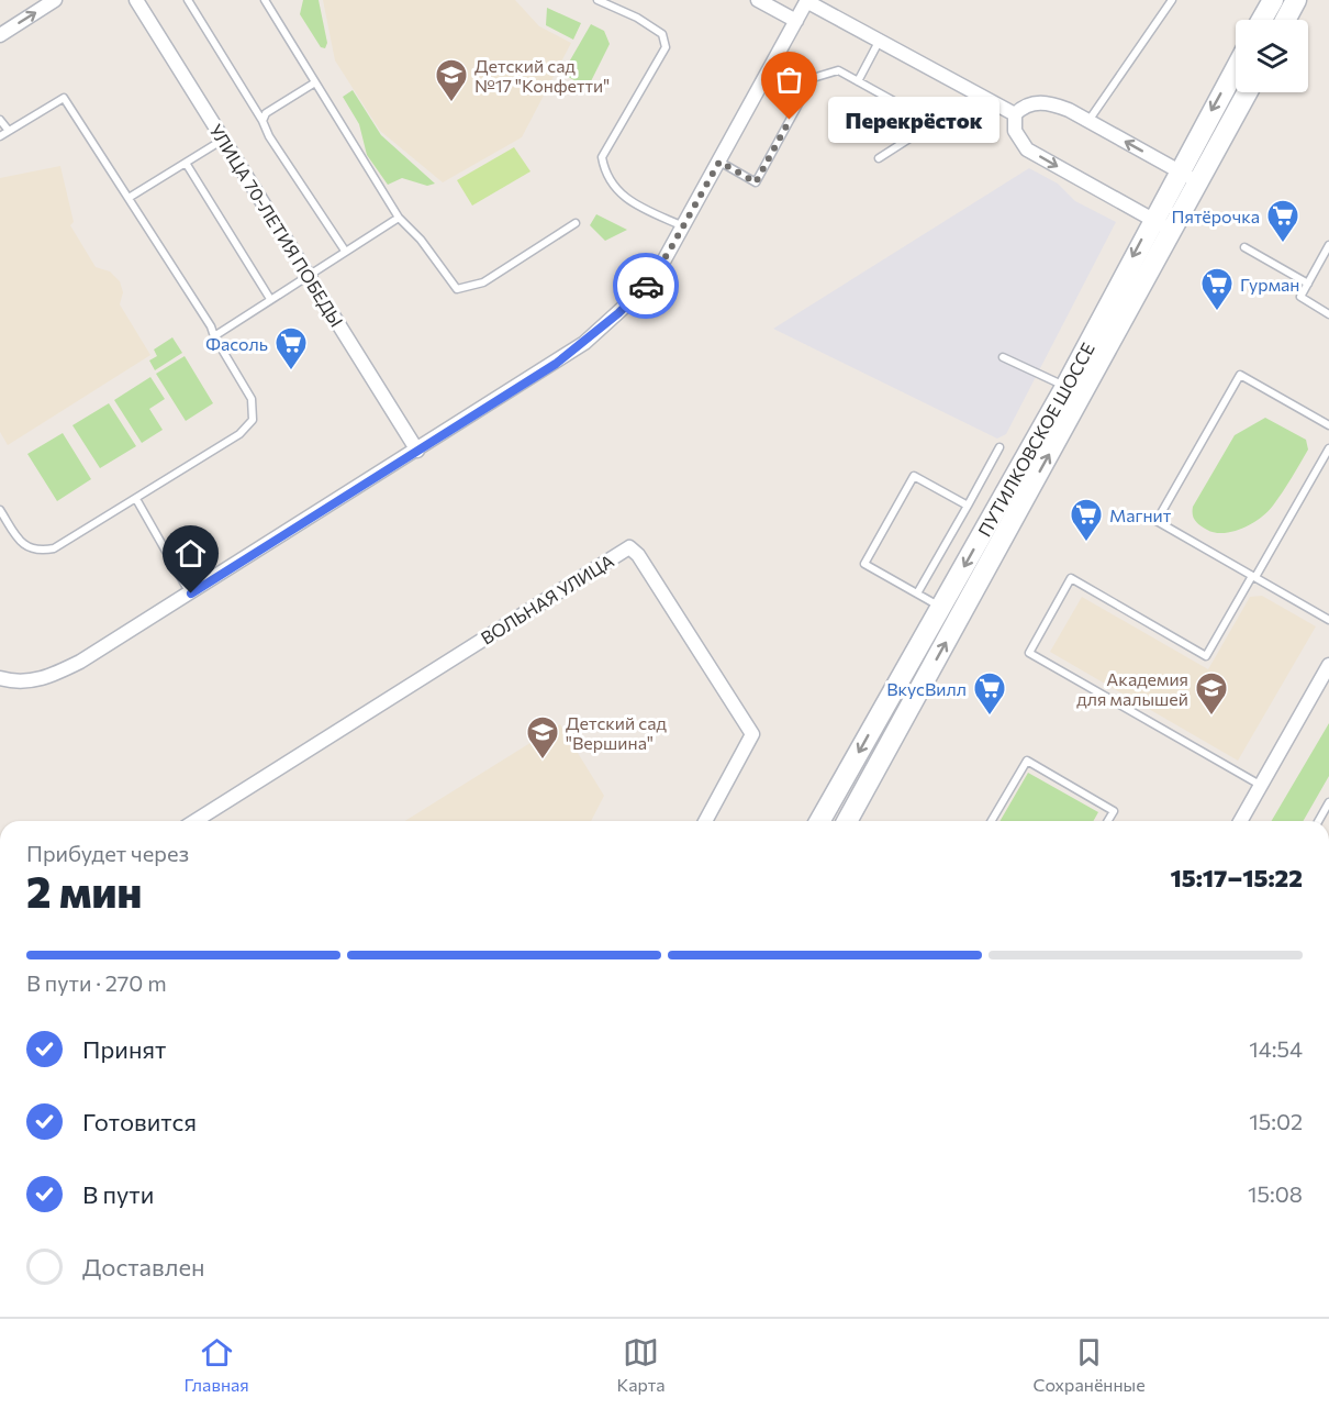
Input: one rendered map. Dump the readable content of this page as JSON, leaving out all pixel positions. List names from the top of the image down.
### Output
{
  "streets": {
    "main road": ["ПУТИЛКОВСКОЕ ШОССЕ"],
    "street": ["УЛИЦА 70-ЛЕТИЯ ПОБЕДЫ", "ВОЛЬНАЯ УЛИЦА"]
  },
  "places": {
    "school or university": ["Детский сад №17 \"Конфетти\"", "Академия для малышей", "Детский сад \"Вершина\""],
    "other": ["Перекрёсток"],
    "supermarket": [
      "Пятёрочка",
      "Гурман",
      "Фасоль",
      "Магнит",
      "ВкусВилл"
    ]
  },
  "page": {
    "bubble": "Перекрёсток",
    "heading": ["2 мин", "Прибудет через", "15:17–15:22"],
    "bar": "В пути · 270 m",
    "list": [
      ["Принят", "14:54"],
      ["Готовится", "15:02"],
      ["В пути", "15:08"],
      "Доставлен"
    ],
    "tabs": ["Главная", "Карта", "Сохранённые"]
  }
}
